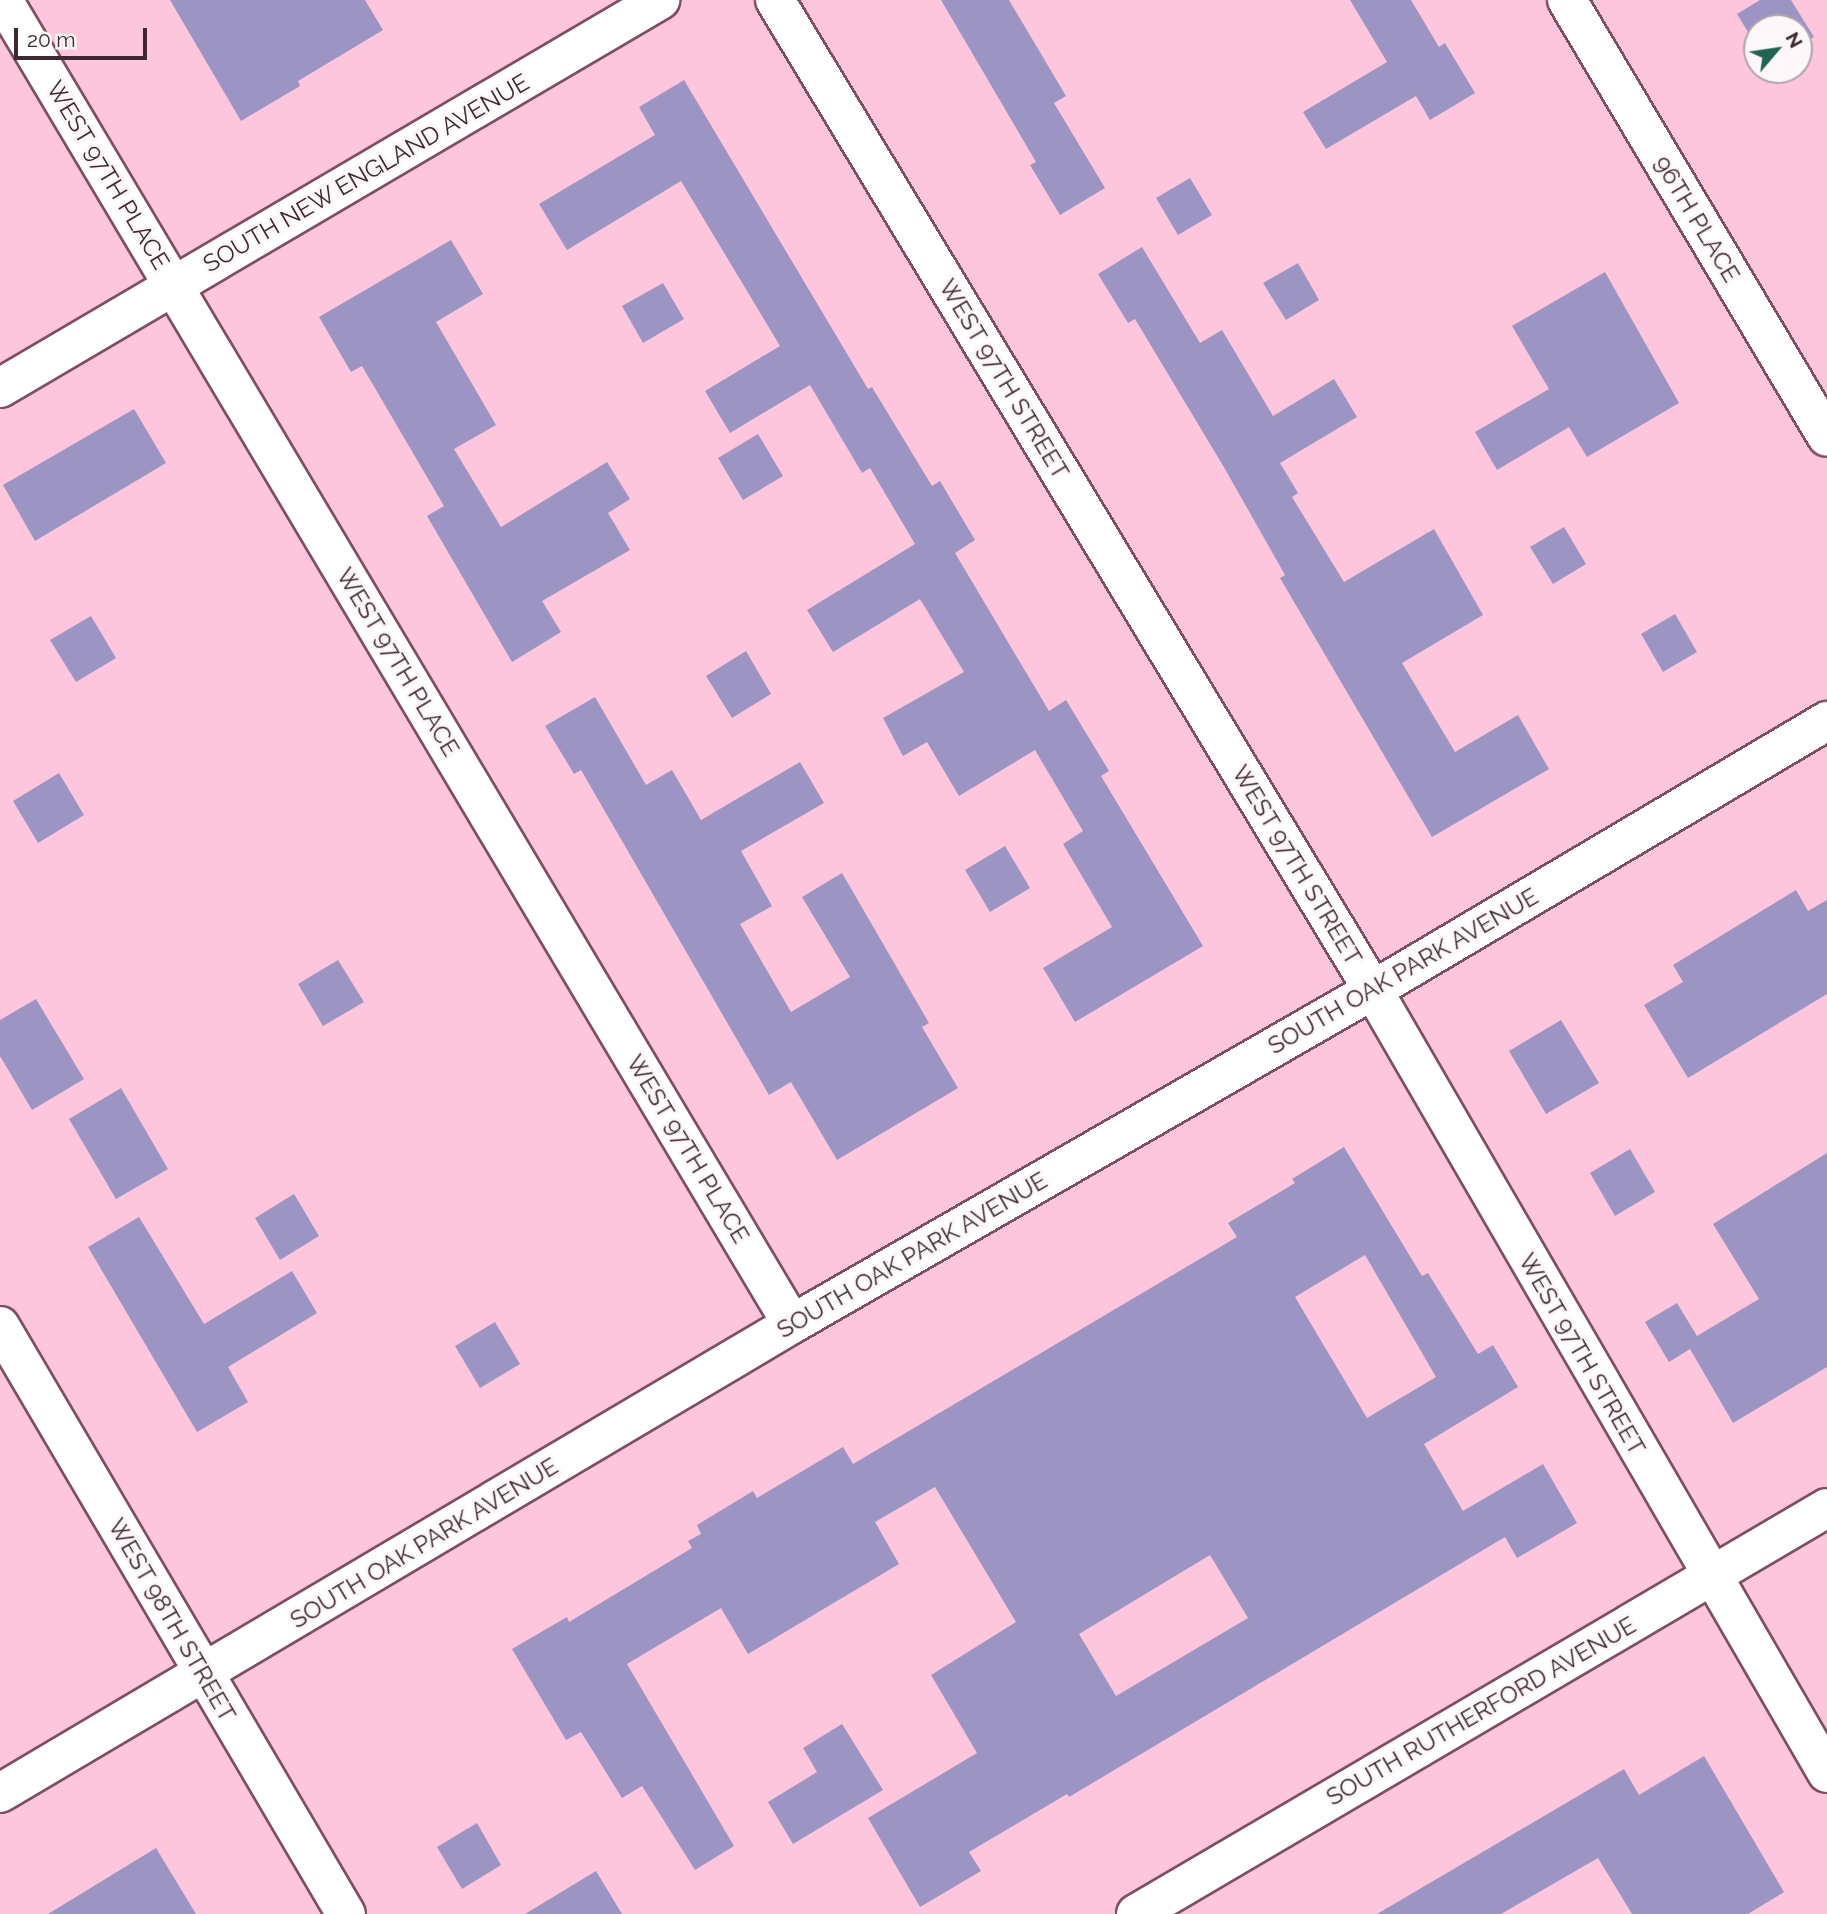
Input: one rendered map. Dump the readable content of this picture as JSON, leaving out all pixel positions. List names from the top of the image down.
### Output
{
  "streets": {
    "street": [
      "SOUTH NEW ENGLAND AVENUE",
      "WEST 97TH PLACE",
      "96TH PLACE",
      "WEST 97TH STREET",
      "SOUTH OAK PARK AVENUE",
      "WEST 98TH STREET",
      "SOUTH RUTHERFORD AVENUE"
    ]
  },
  "crossings": [
    ["SOUTH NEW ENGLAND AVENUE", "WEST 97TH PLACE"],
    ["WEST 97TH PLACE", "SOUTH OAK PARK AVENUE"],
    ["WEST 97TH STREET", "SOUTH OAK PARK AVENUE"],
    ["WEST 97TH STREET", "SOUTH RUTHERFORD AVENUE"],
    ["SOUTH OAK PARK AVENUE", "WEST 98TH STREET"]
  ],
  "scale_bar": "20 m",
  "north": "top right"
}
